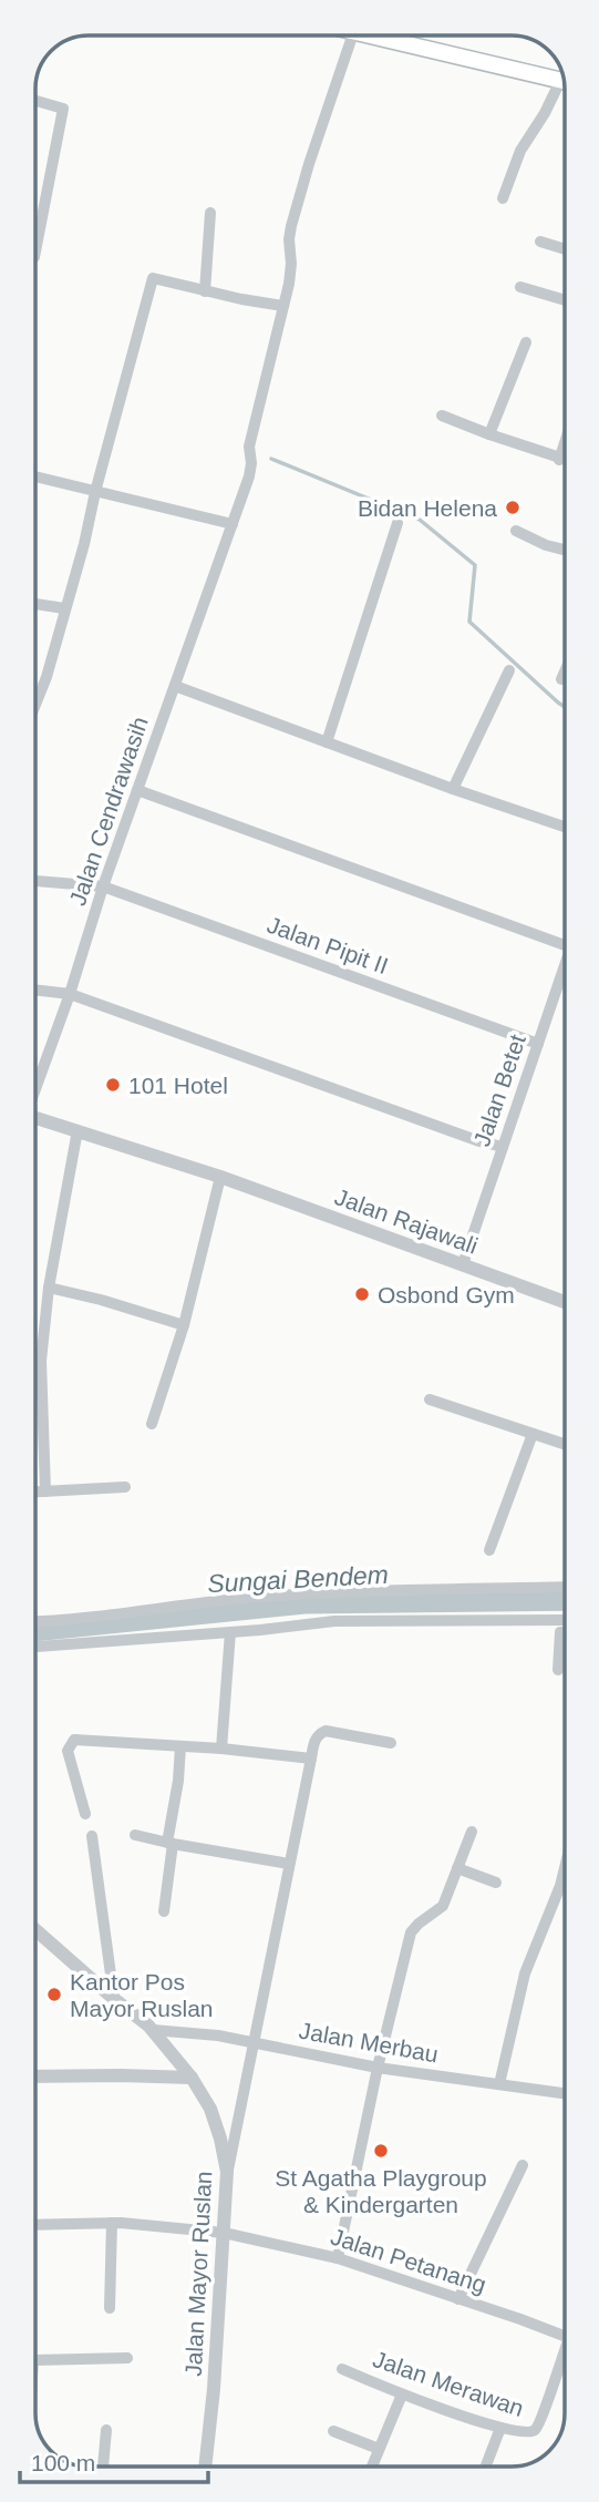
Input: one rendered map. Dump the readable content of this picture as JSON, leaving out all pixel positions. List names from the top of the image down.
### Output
{
  "streets": {
    "street": [
      "Jalan Cendrawasih",
      "Jalan Pipit II",
      "Jalan Betet",
      "Jalan Rajawali",
      "Jalan Merbau",
      "Jalan Petanang",
      "Jalan Mayor Ruslan",
      "Jalan Merawan"
    ]
  },
  "crossings": [
    ["Jalan Cendrawasih", "Jalan Pipit II"],
    ["Jalan Pipit II", "Jalan Betet"],
    ["Jalan Betet", "Jalan Rajawali"],
    ["Jalan Merbau", "Jalan Mayor Ruslan"],
    ["Jalan Petanang", "Jalan Mayor Ruslan"]
  ],
  "water": ["Sungai Bendem"],
  "places": [
    "Bidan Helena",
    "101 Hotel",
    "Osbond Gym",
    "Kantor Pos Mayor Ruslan",
    "St Agatha Playgroup & Kindergarten"
  ],
  "scale_bar": "100 m"
}
